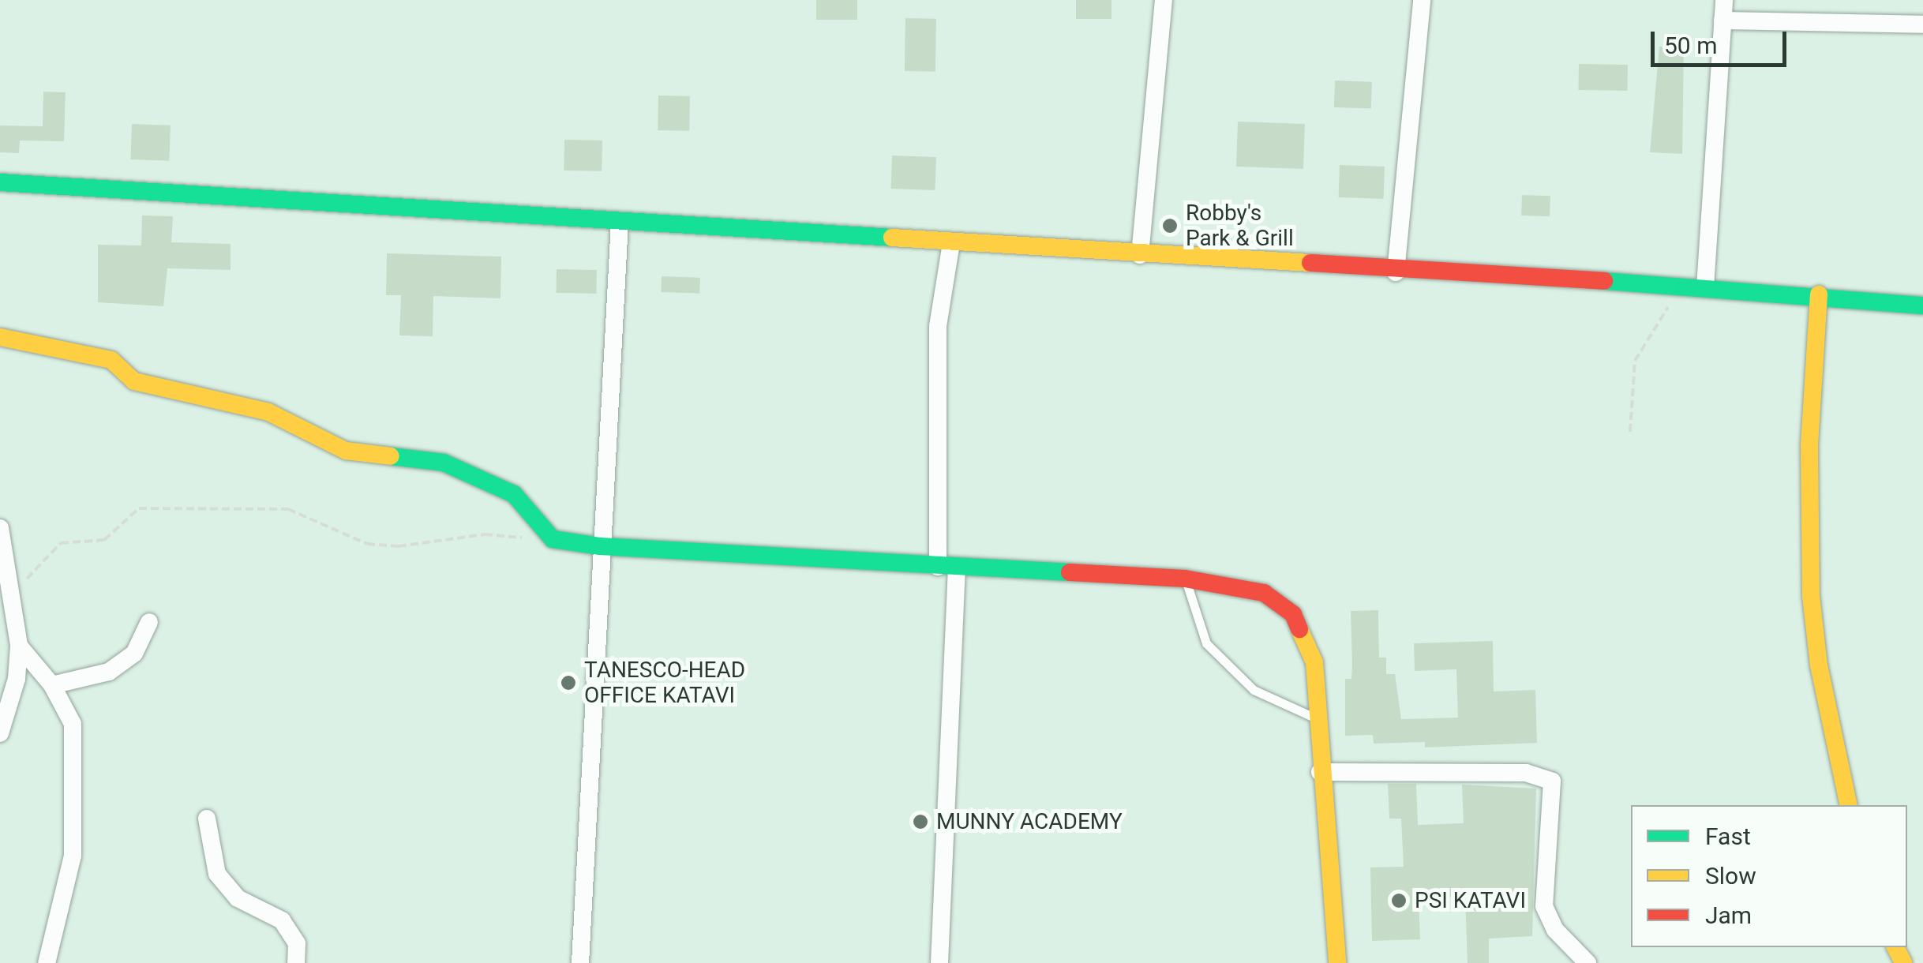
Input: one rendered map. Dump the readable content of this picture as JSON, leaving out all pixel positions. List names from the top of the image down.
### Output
{
  "places": [
    "Robby's Park & Grill",
    "TANESCO-HEAD OFFICE KATAVI",
    "MUNNY ACADEMY",
    "PSI KATAVI"
  ],
  "legend": ["Fast", "Slow", "Jam"],
  "scale_bar": "50 m"
}
